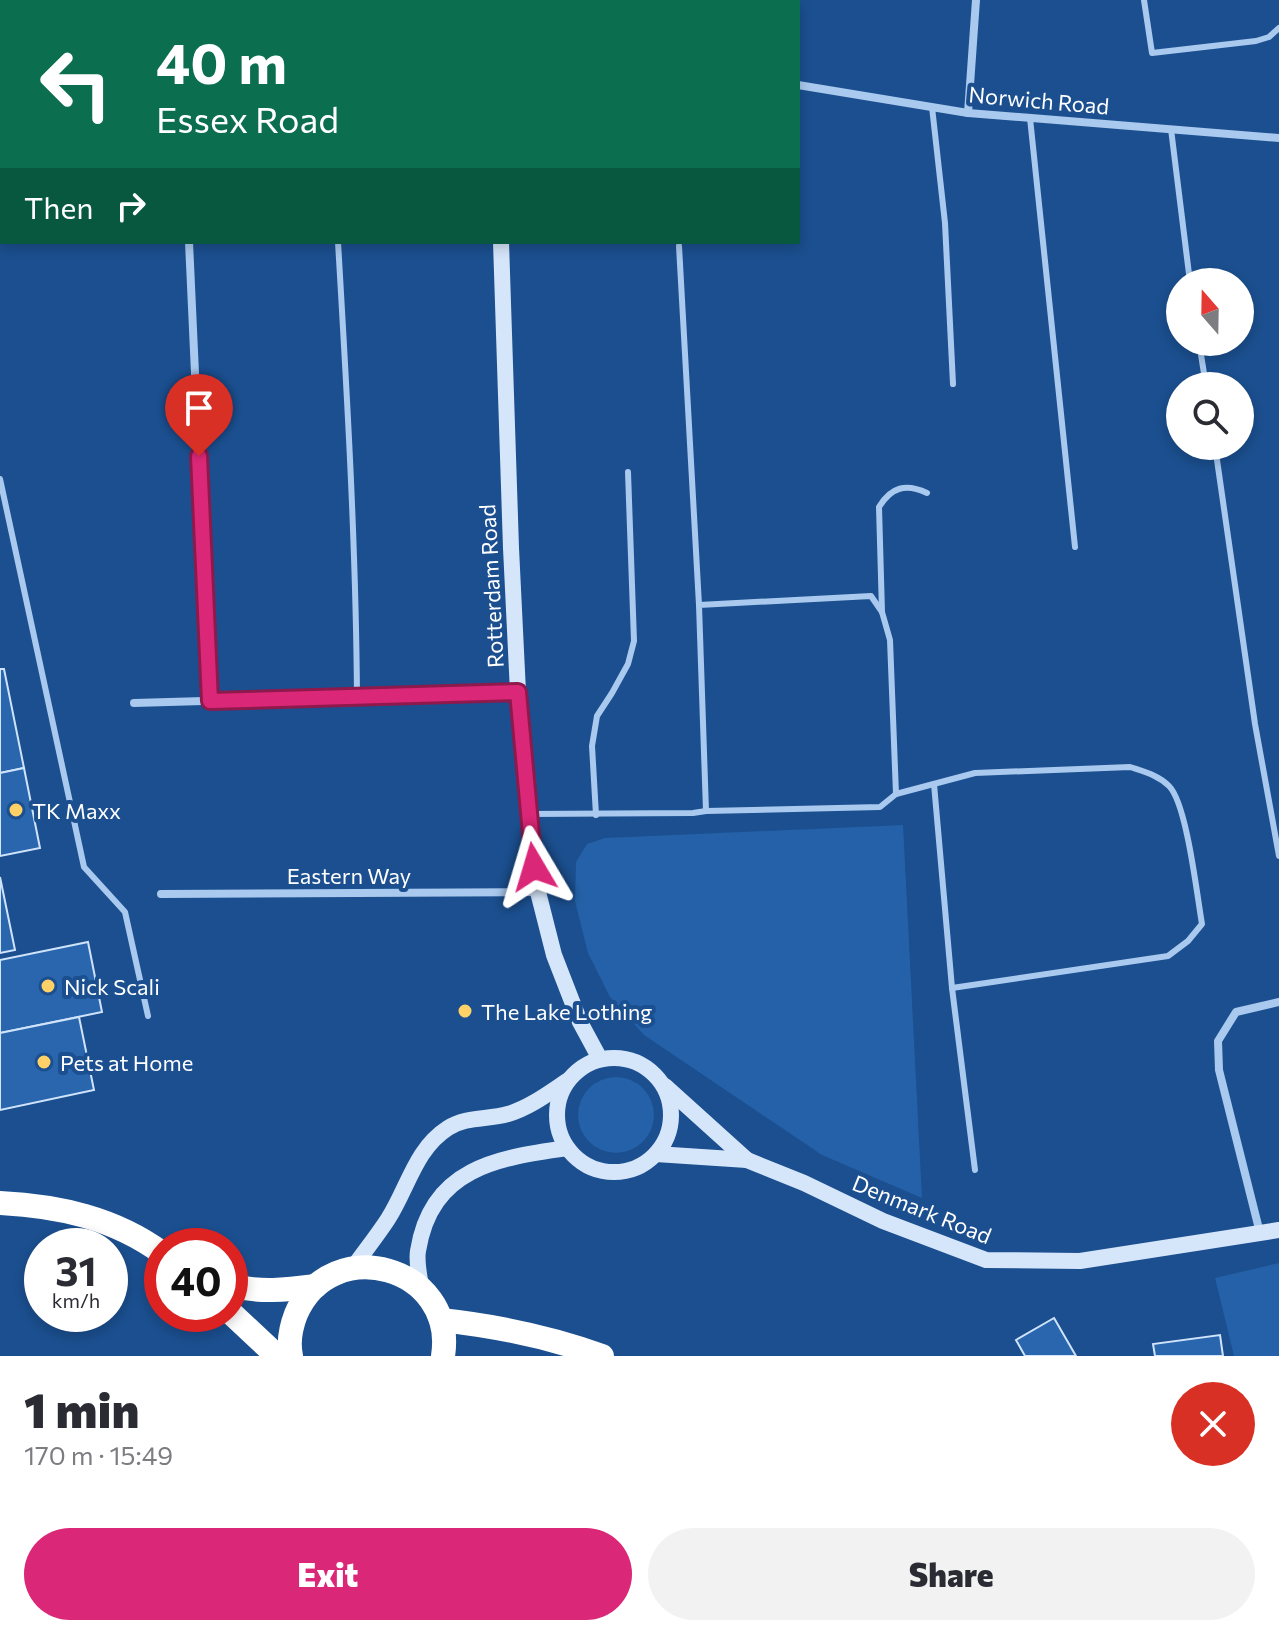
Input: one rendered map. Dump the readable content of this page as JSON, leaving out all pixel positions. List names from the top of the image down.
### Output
{
  "streets": {
    "street": [
      "Norwich Road",
      "Rotterdam Road",
      "Eastern Way",
      "Denmark Road"
    ]
  },
  "crossings": [
    ["Rotterdam Road", "Eastern Way"],
    ["Rotterdam Road", "Denmark Road"]
  ],
  "places": [
    "TK Maxx",
    "Nick Scali",
    "The Lake Lothing",
    "Pets at Home"
  ],
  "north": "top",
  "page": {
    "turn": ["40 m", "Essex Road"],
    "then": "Then",
    "speed": "31 km/h",
    "limit": "40",
    "heading": ["1 min", "170 m · 15:49"],
    "buttons": ["Exit", "Share"]
  }
}
